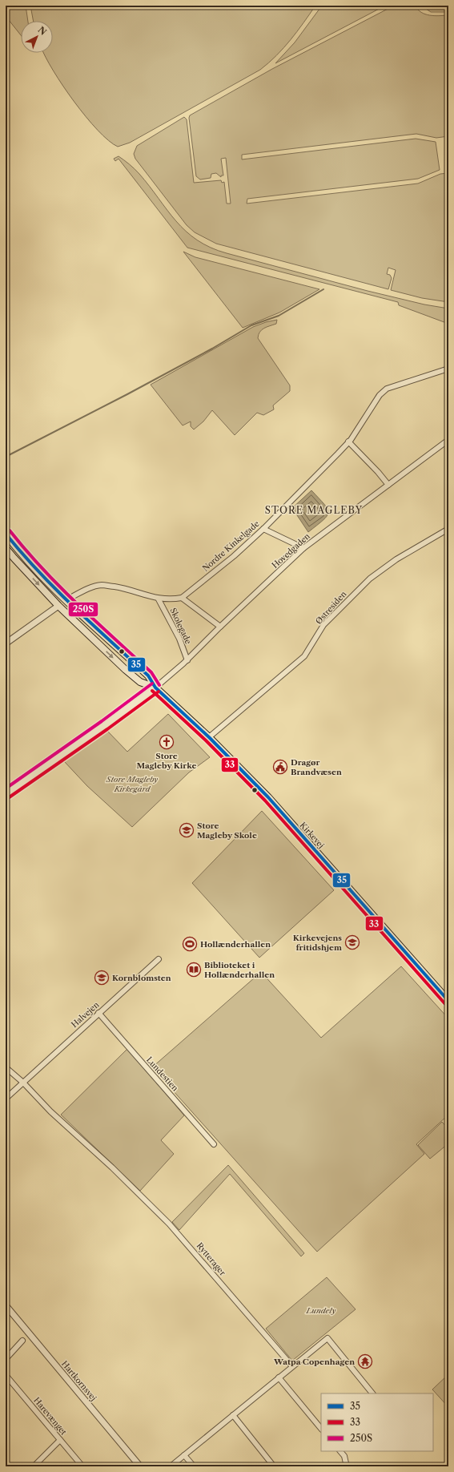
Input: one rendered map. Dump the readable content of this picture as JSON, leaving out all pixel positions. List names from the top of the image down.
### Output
{
  "streets": {
    "main road": ["Kirkevej"],
    "street": [
      "Nordre Kinkelgade",
      "Hovedgaden",
      "Østresiden",
      "Skolegade",
      "Halvejen",
      "Lundestien",
      "Rytterager",
      "Hartkornsvej",
      "Harevænget"
    ]
  },
  "crossings": [
    ["Hovedgaden", "Skolegade"],
    ["Hovedgaden", "Kirkevej"],
    ["Østresiden", "Kirkevej"],
    ["Halvejen", "Lundestien"],
    ["Halvejen", "Rytterager"]
  ],
  "districts": ["STORE MAGLEBY"],
  "parks": ["Store Magleby Kirkegård", "Lundely"],
  "places": {
    "church": ["Store Magleby Kirke"],
    "public building": ["Dragør Brandvæsen"],
    "school or university": ["Store Magleby Skole", "Kirkevejens fritidshjem", "Kornblomsten"],
    "sports": ["Hollænderhallen"],
    "library": ["Biblioteket i Hollænderhallen"],
    "temple": ["Watpa Copenhagen"]
  },
  "lines": ["transit line 250S", "transit line 35", "transit line 33"],
  "legend": ["35", "33", "250S"],
  "north": "top right"
}
